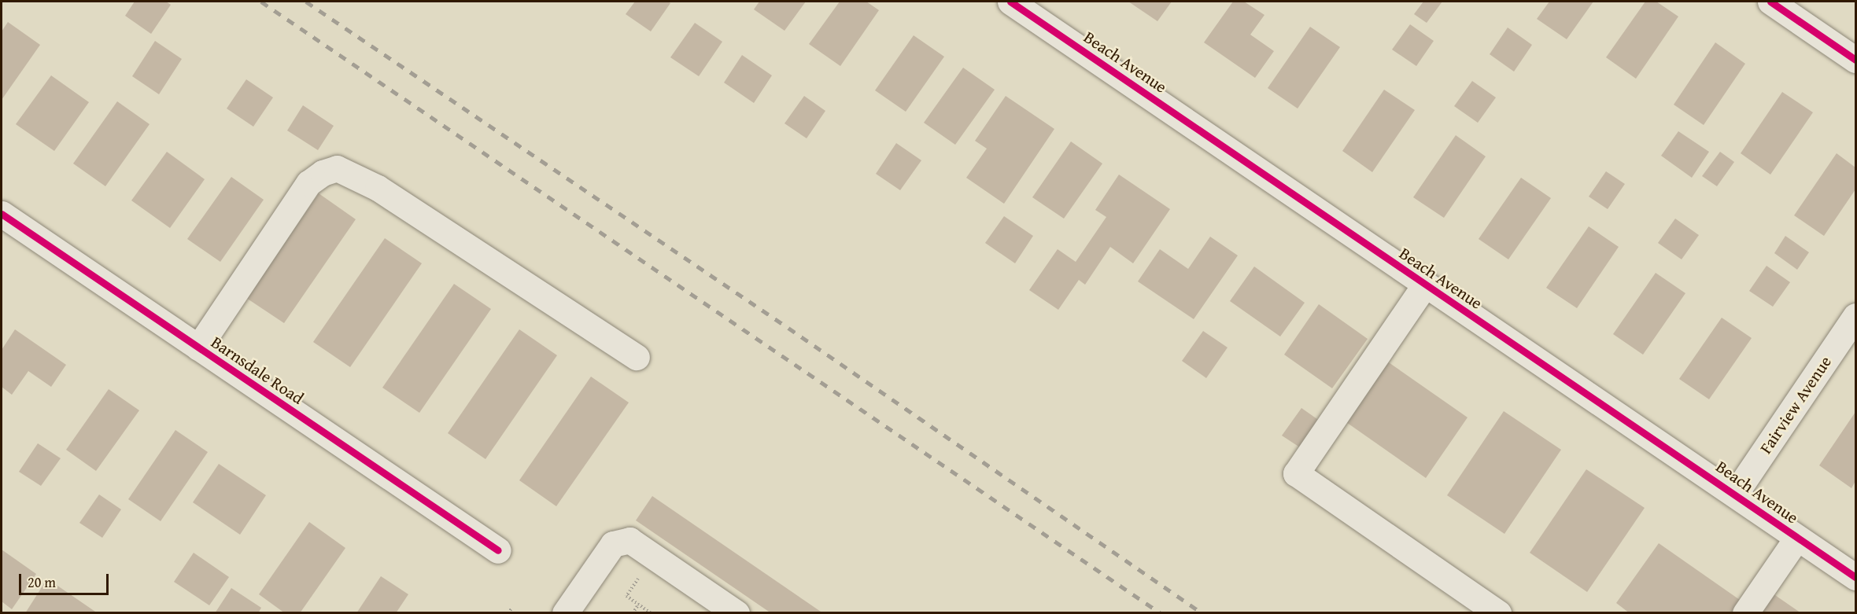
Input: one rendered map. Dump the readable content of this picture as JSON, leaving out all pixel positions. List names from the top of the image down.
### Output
{
  "streets": {
    "street": ["Beach Avenue", "Barnsdale Road", "Fairview Avenue"]
  },
  "crossings": [
    ["Beach Avenue", "Fairview Avenue"]
  ],
  "scale_bar": "20 m"
}
